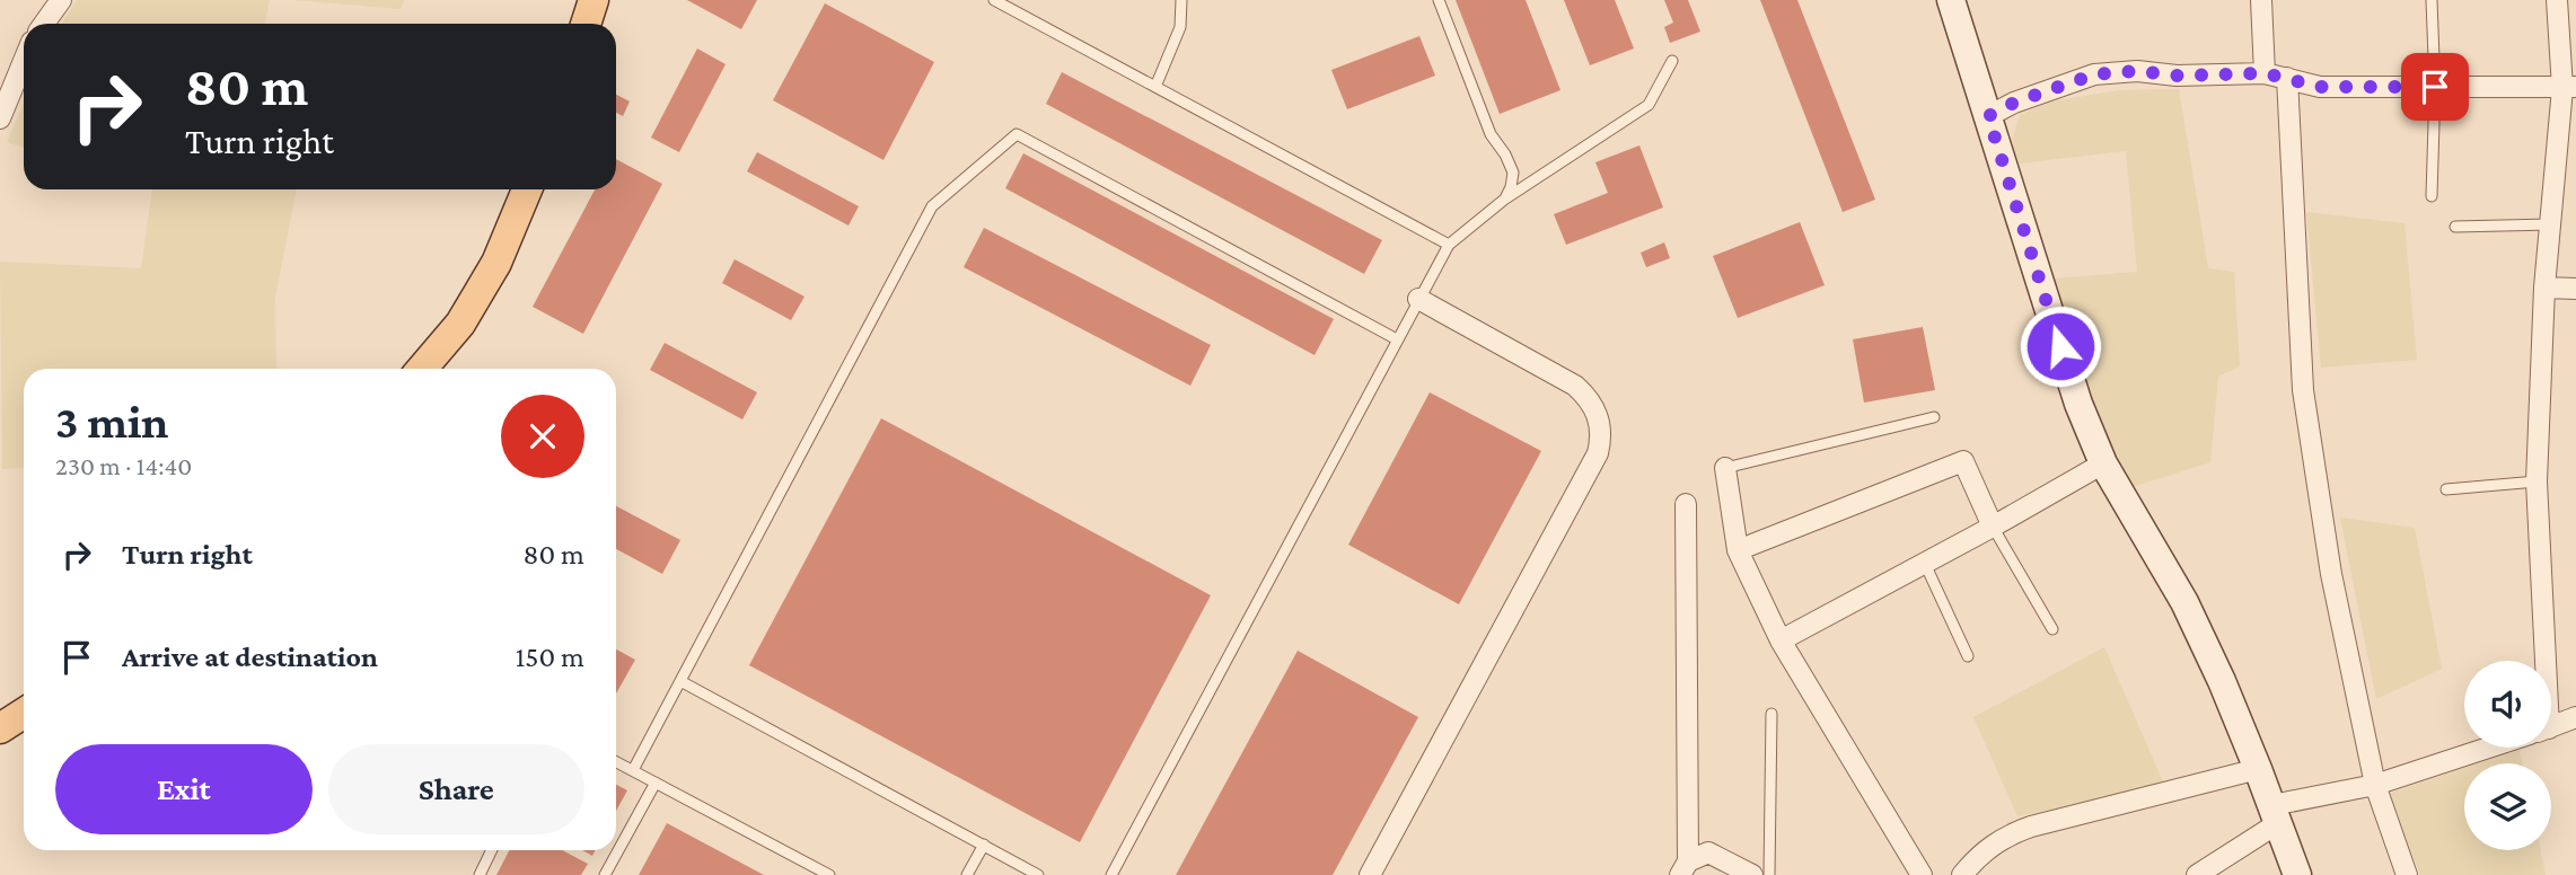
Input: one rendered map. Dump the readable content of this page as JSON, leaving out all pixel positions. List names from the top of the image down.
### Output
{
  "page": {
    "turn": ["80 m", "Turn right"],
    "heading": ["3 min", "230 m · 14:40"],
    "list": [
      {
        "name": "Turn right",
        "value": "80 m"
      },
      {
        "name": "Arrive at destination",
        "value": "150 m"
      }
    ],
    "buttons": ["Exit", "Share"]
  }
}
